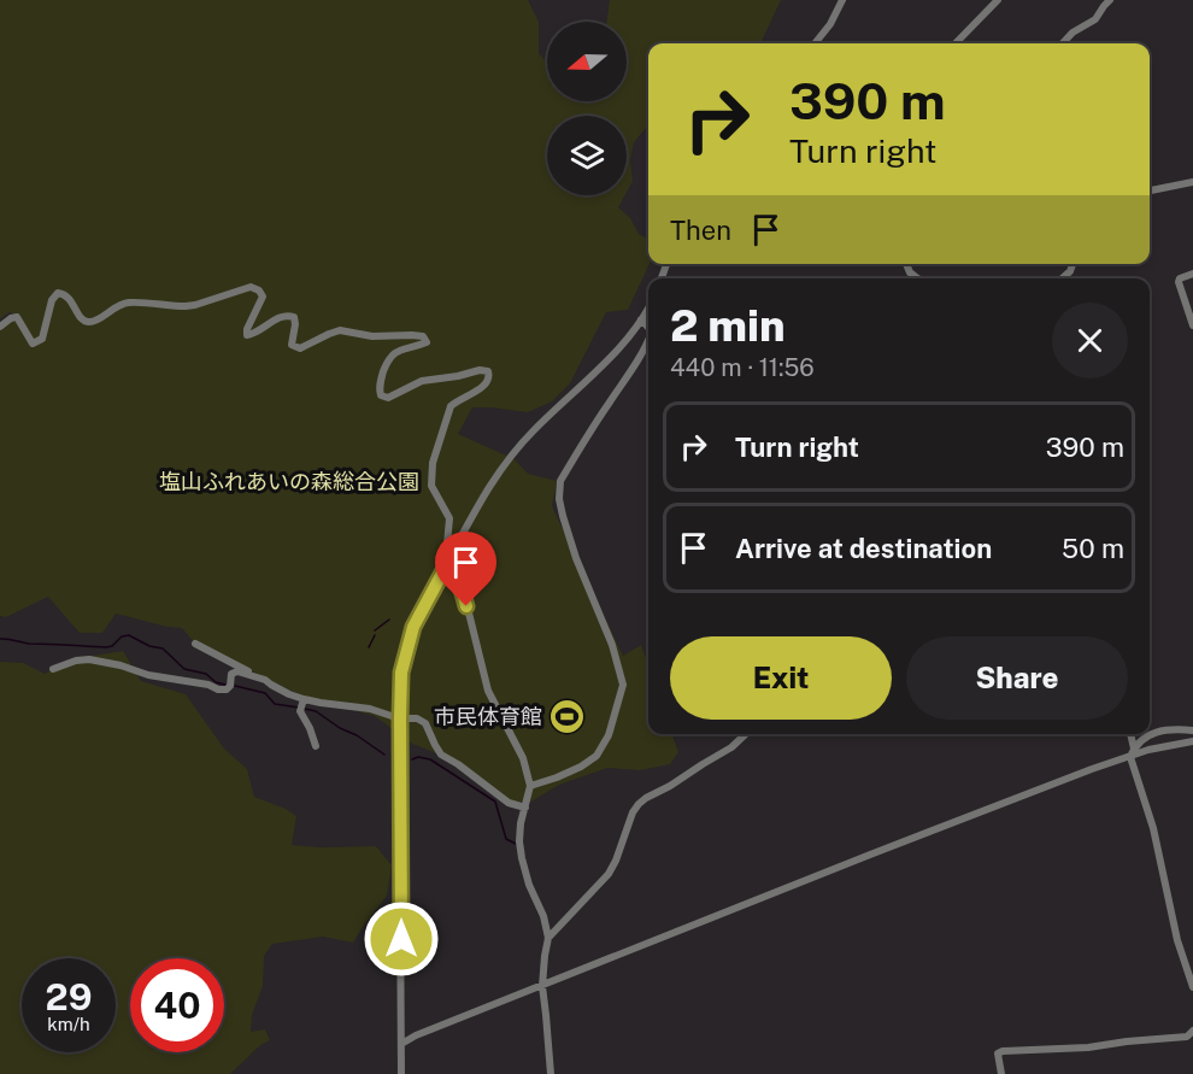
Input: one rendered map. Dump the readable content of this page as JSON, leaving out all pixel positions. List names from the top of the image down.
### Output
{
  "parks": ["塩山ふれあいの森総合公園"],
  "places": {
    "sports": ["市民体育館"]
  },
  "north": "left",
  "page": {
    "turn": ["390 m", "Turn right"],
    "then": "Then",
    "heading": ["2 min", "440 m · 11:56"],
    "list": [
      {
        "name": "Turn right",
        "value": "390 m"
      },
      {
        "name": "Arrive at destination",
        "value": "50 m"
      }
    ],
    "buttons": ["Exit", "Share"],
    "speed": "29 km/h",
    "limit": "40"
  }
}
